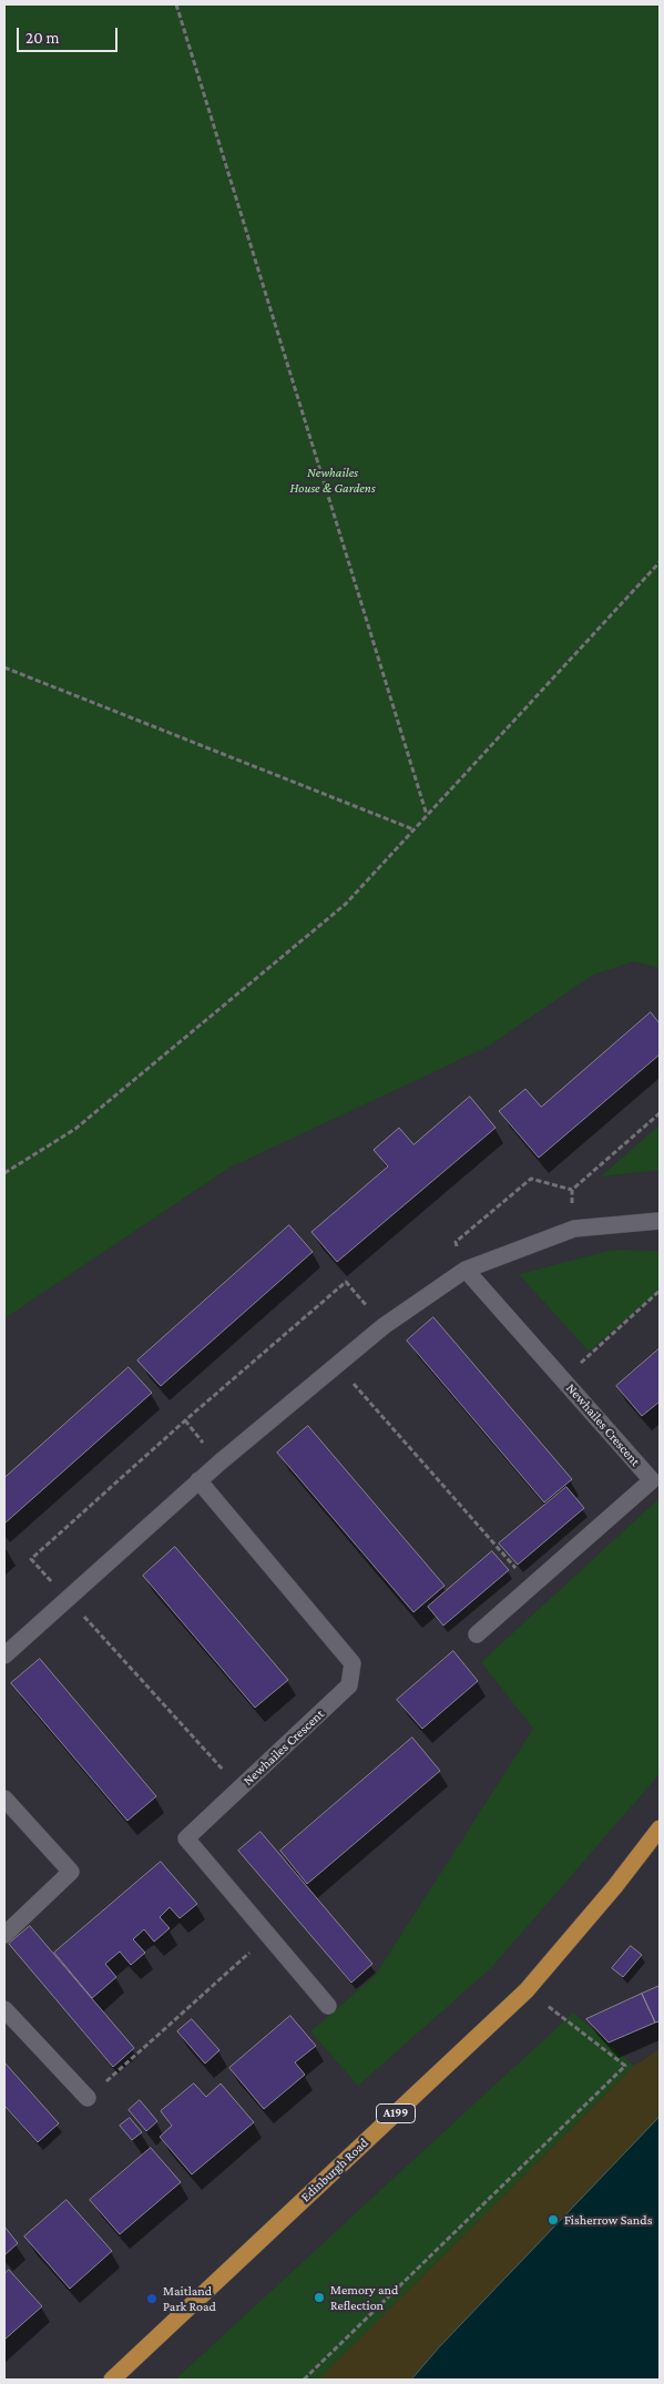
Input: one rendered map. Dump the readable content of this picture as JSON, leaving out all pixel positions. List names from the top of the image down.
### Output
{
  "streets": {
    "main road": ["A199", "Edinburgh Road"],
    "street": ["Newhailes Crescent"]
  },
  "parks": ["Newhailes House & Gardens"],
  "places": ["Fisherrow Sands", "Memory and Reflection", "Maitland Park Road"],
  "scale_bar": "20 m"
}
